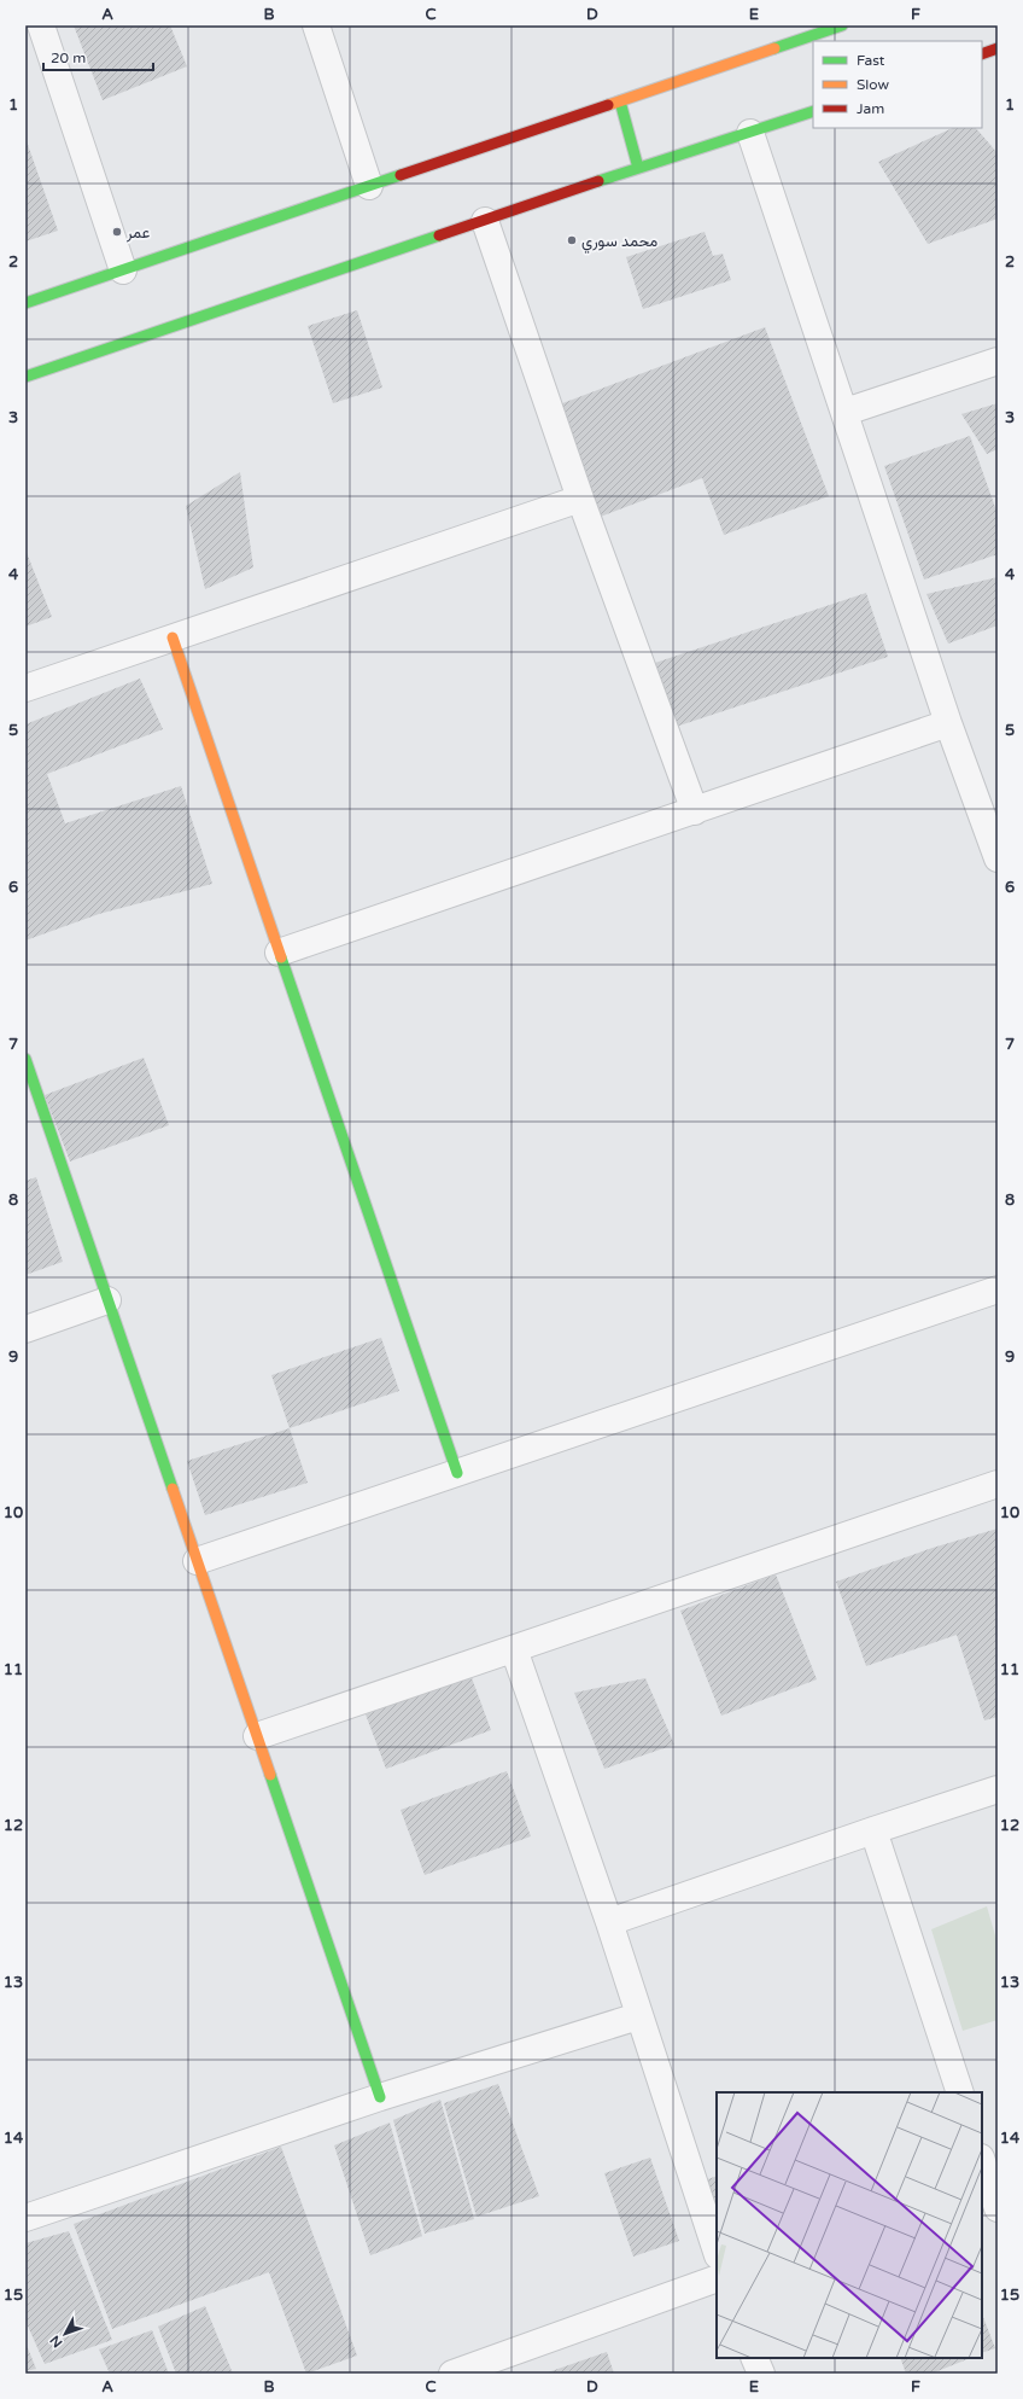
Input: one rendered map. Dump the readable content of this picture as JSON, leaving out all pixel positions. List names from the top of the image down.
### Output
{
  "places": ["عمر", "محمد سوري"],
  "legend": ["Fast", "Slow", "Jam"],
  "scale_bar": "20 m",
  "north": "bottom left",
  "grid": {
    "columns": [
      "A",
      "B",
      "C",
      "D",
      "E",
      "F"
    ],
    "rows": [
      "1",
      "2",
      "3",
      "4",
      "5",
      "6",
      "7",
      "8",
      "9",
      "10",
      "11",
      "12",
      "13",
      "14",
      "15"
    ]
  }
}
